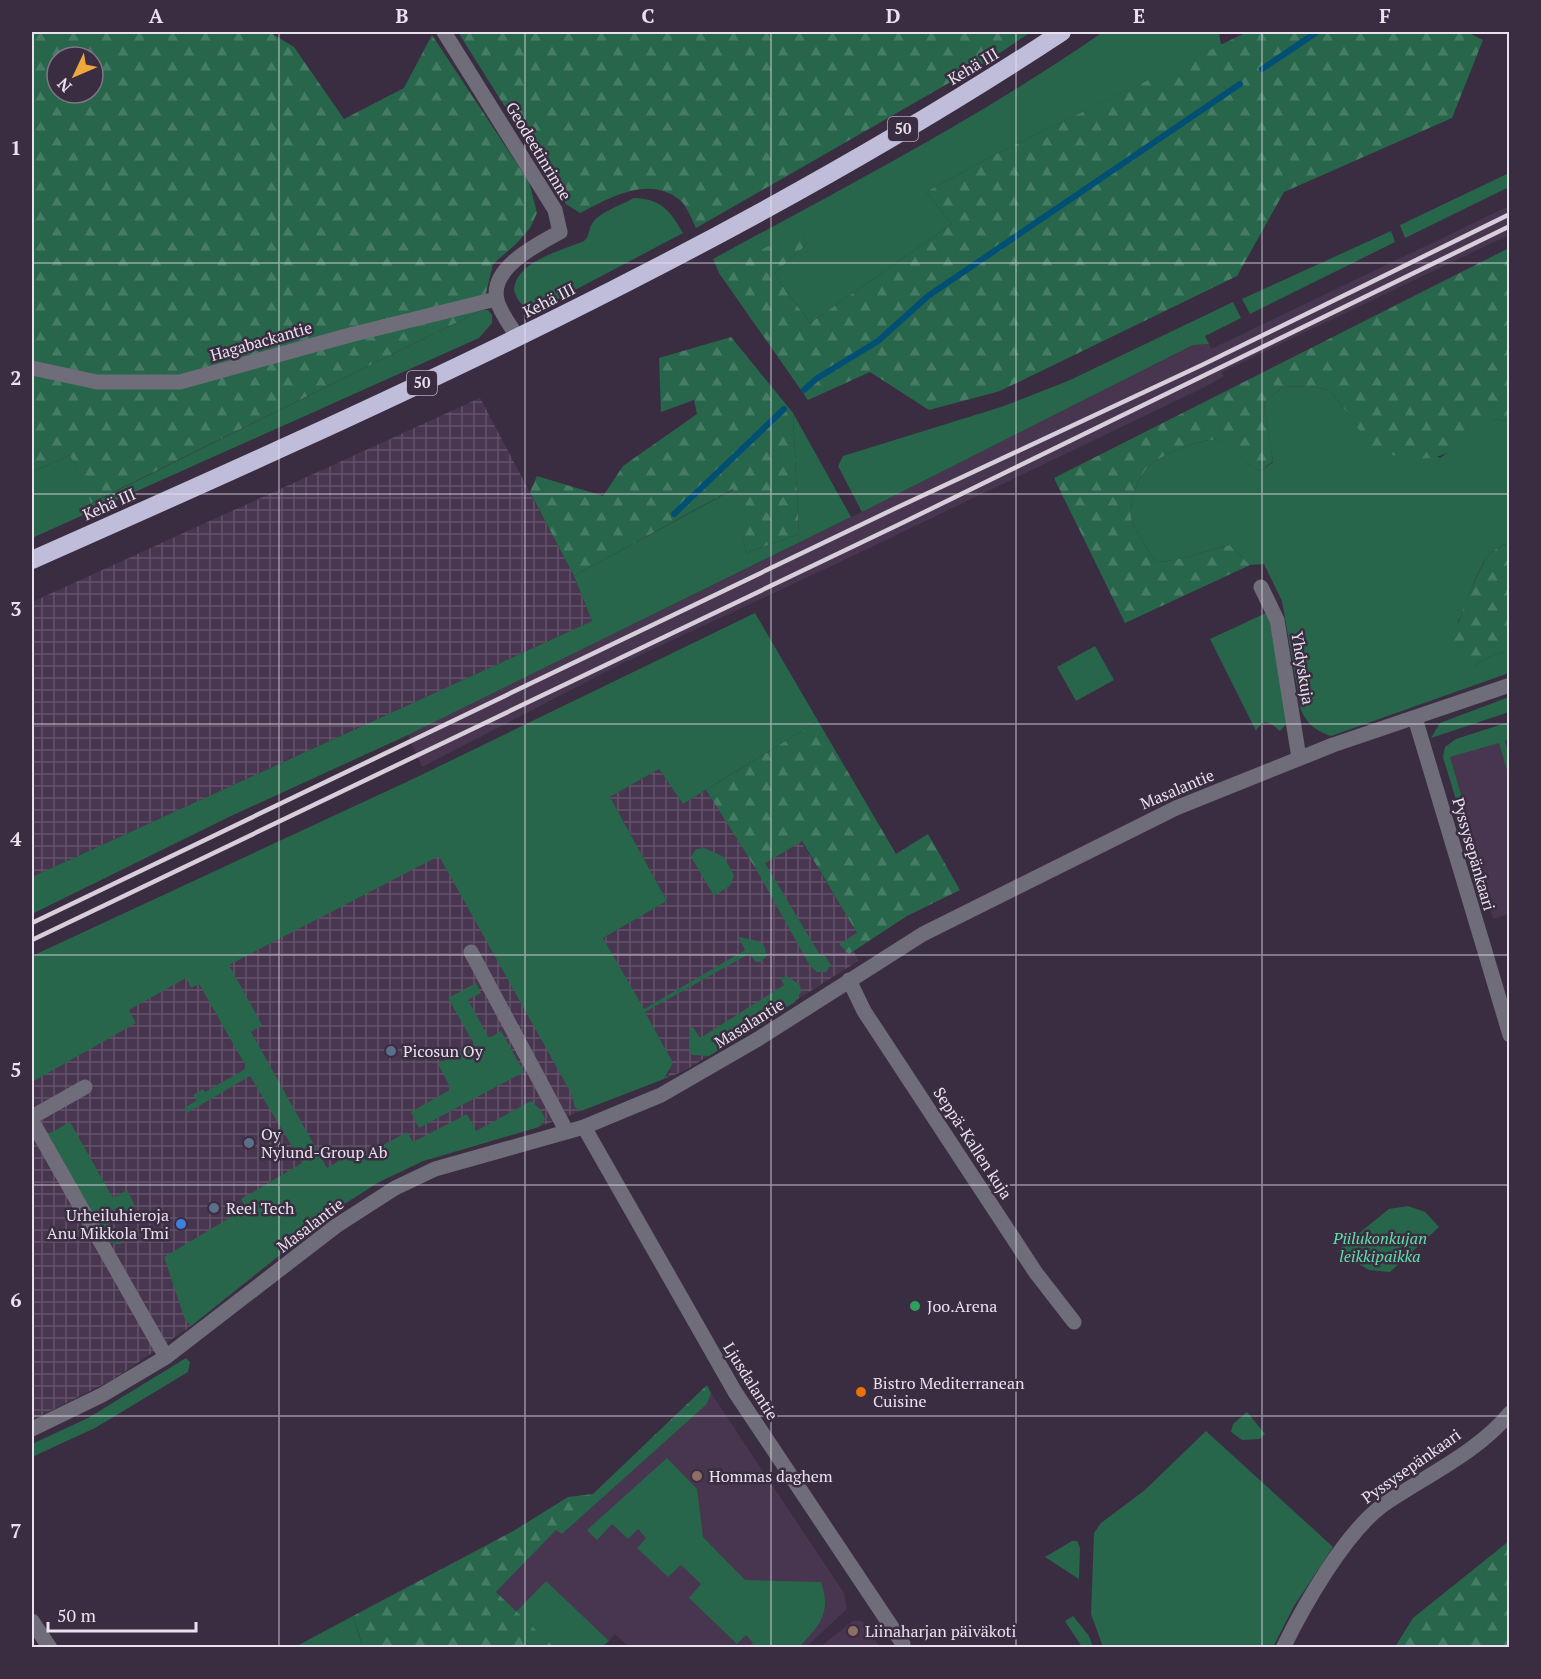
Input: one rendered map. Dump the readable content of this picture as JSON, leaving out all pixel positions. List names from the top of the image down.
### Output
{
  "streets": {
    "highway": ["Kehä III", "50"],
    "street": [
      "Geodeetinrinne",
      "Hagabackantie",
      "Yhdyskuja",
      "Masalantie",
      "Pyssysepänkaari",
      "Seppä-Kallen kuja",
      "Ljusdalantie"
    ]
  },
  "crossings": [
    ["Geodeetinrinne", "Hagabackantie"],
    ["Yhdyskuja", "Masalantie"],
    ["Masalantie", "Pyssysepänkaari"],
    ["Masalantie", "Seppä-Kallen kuja"],
    ["Masalantie", "Ljusdalantie"]
  ],
  "parks": ["Piilukonkujan leikkipaikka"],
  "places": [
    "Picosun Oy",
    "Oy Nylund-Group Ab",
    "Reel Tech",
    "Urheiluhieroja Anu Mikkola Tmi",
    "Joo.Arena",
    "Bistro Mediterranean Cuisine",
    "Hommas daghem",
    "Liinaharjan päiväkoti"
  ],
  "scale_bar": "50 m",
  "north": "bottom left",
  "grid": {
    "columns": [
      "A",
      "B",
      "C",
      "D",
      "E",
      "F"
    ],
    "rows": [
      "1",
      "2",
      "3",
      "4",
      "5",
      "6",
      "7"
    ]
  }
}
